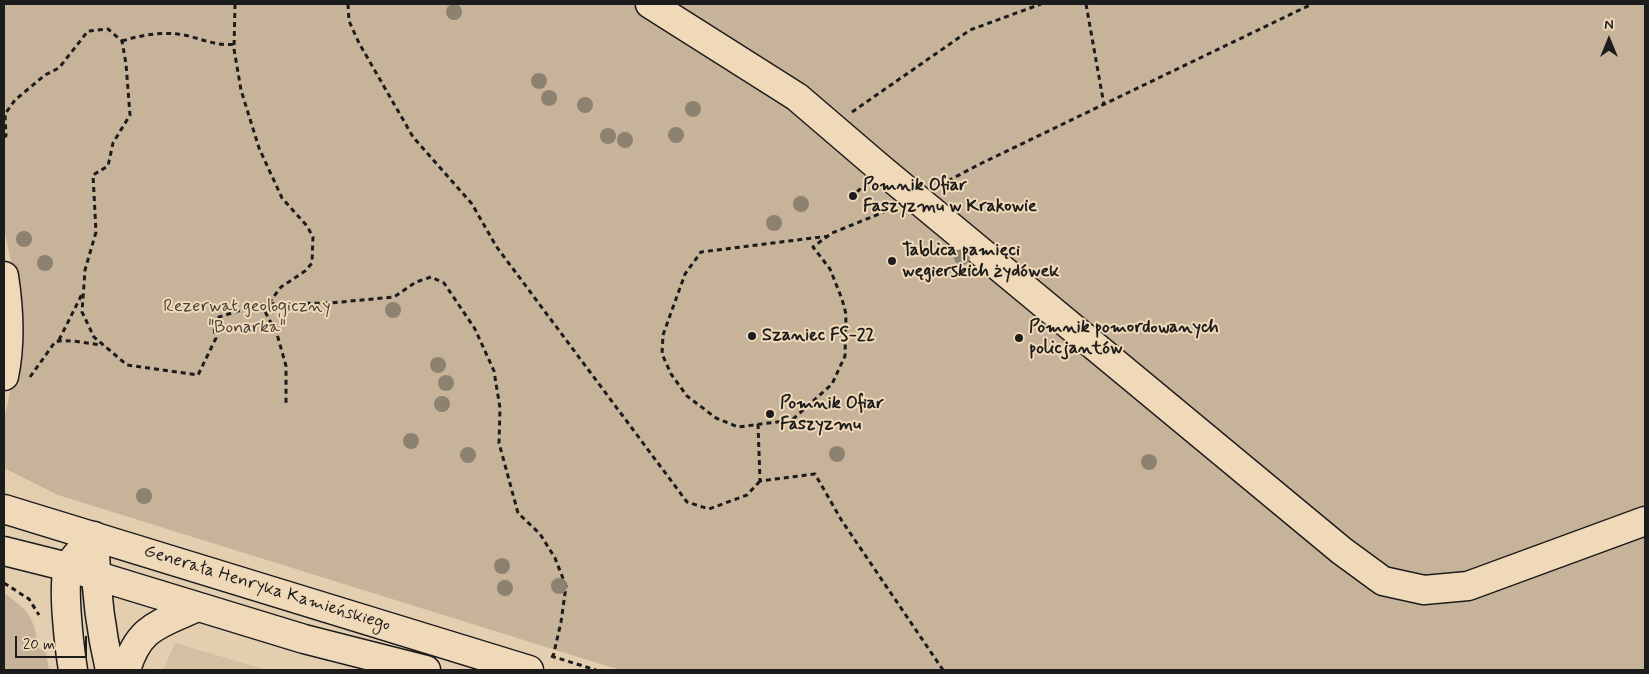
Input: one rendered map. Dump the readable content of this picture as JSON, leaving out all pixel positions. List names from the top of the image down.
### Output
{
  "streets": {
    "main road": ["Generała Henryka Kamieńskiego"]
  },
  "parks": ["Rezerwat geologiczny \"Bonarka\""],
  "places": [
    "Pomnik Ofiar Faszyzmu w Krakowie",
    "Tablica pamięci węgierskich żydówek",
    "Szaniec FS-22",
    "Pomnik pomordowanych policjantów",
    "Pomnik Ofiar Faszyzmu"
  ],
  "scale_bar": "20 m",
  "north": "top"
}
